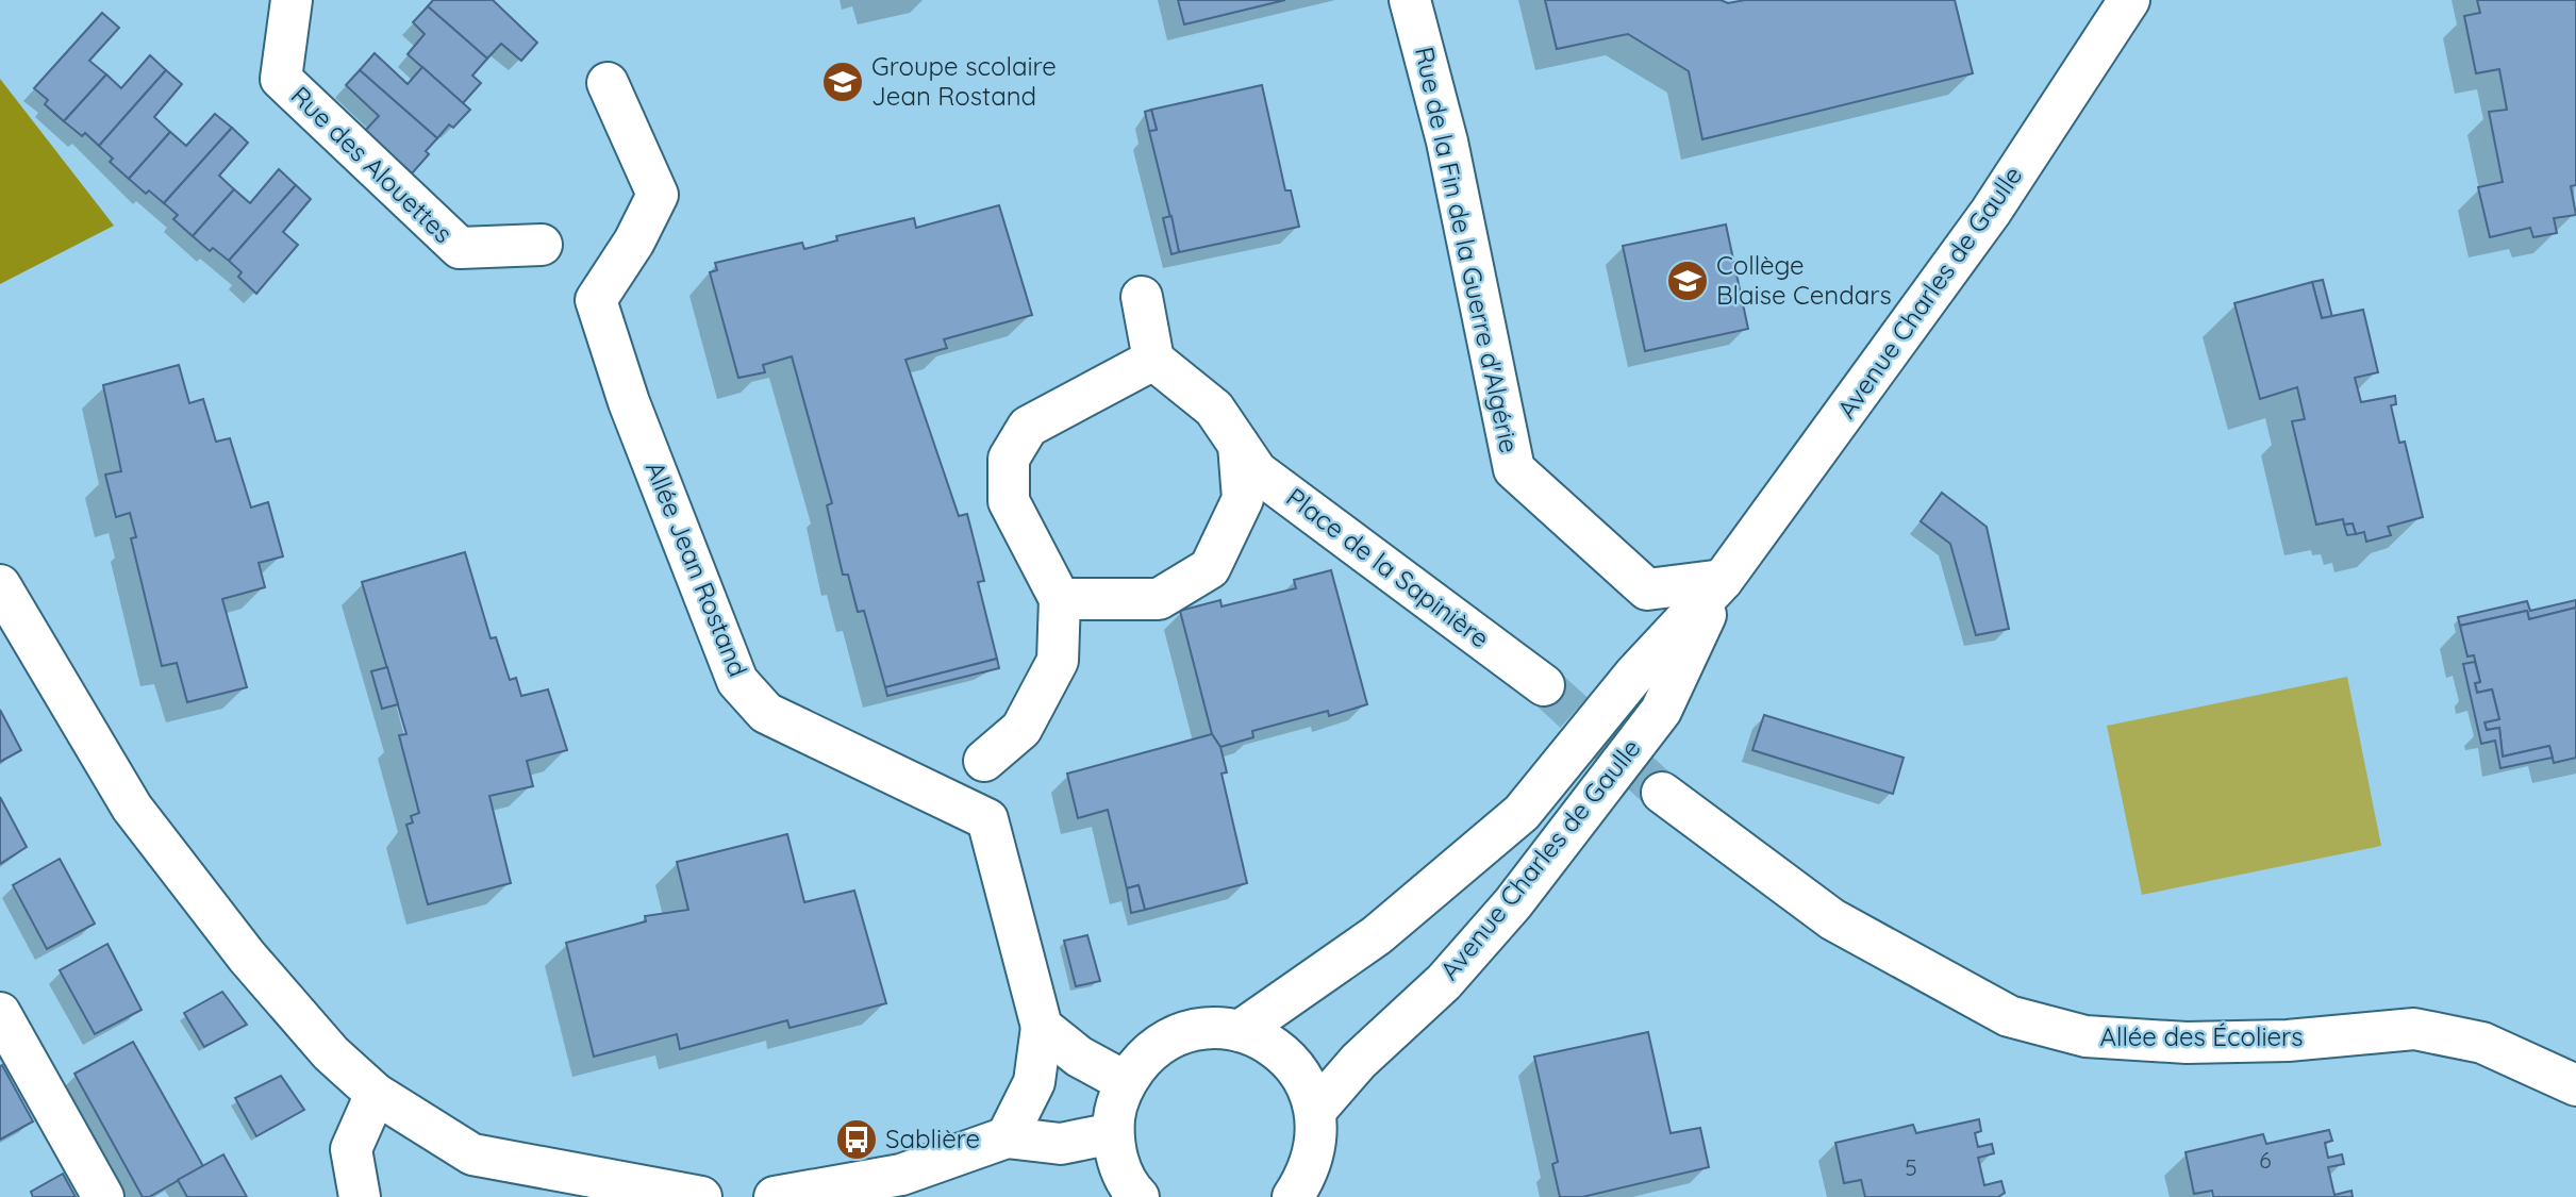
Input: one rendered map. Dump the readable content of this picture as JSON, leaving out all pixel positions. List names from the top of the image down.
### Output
{
  "streets": {
    "street": [
      "Rue des Alouettes",
      "Rue de la Fin de la Guerre d'Algérie",
      "Avenue Charles de Gaulle",
      "Place de la Sapinière",
      "Allée Jean Rostand",
      "Allée des Écoliers"
    ]
  },
  "crossings": [
    ["Rue de la Fin de la Guerre d'Algérie", "Avenue Charles de Gaulle"]
  ],
  "places": {
    "school or university": ["Groupe scolaire Jean Rostand", "Collège Blaise Cendars"],
    "bus stop": ["Sablière"]
  },
  "house_numbers": ["6", "5"]
}
